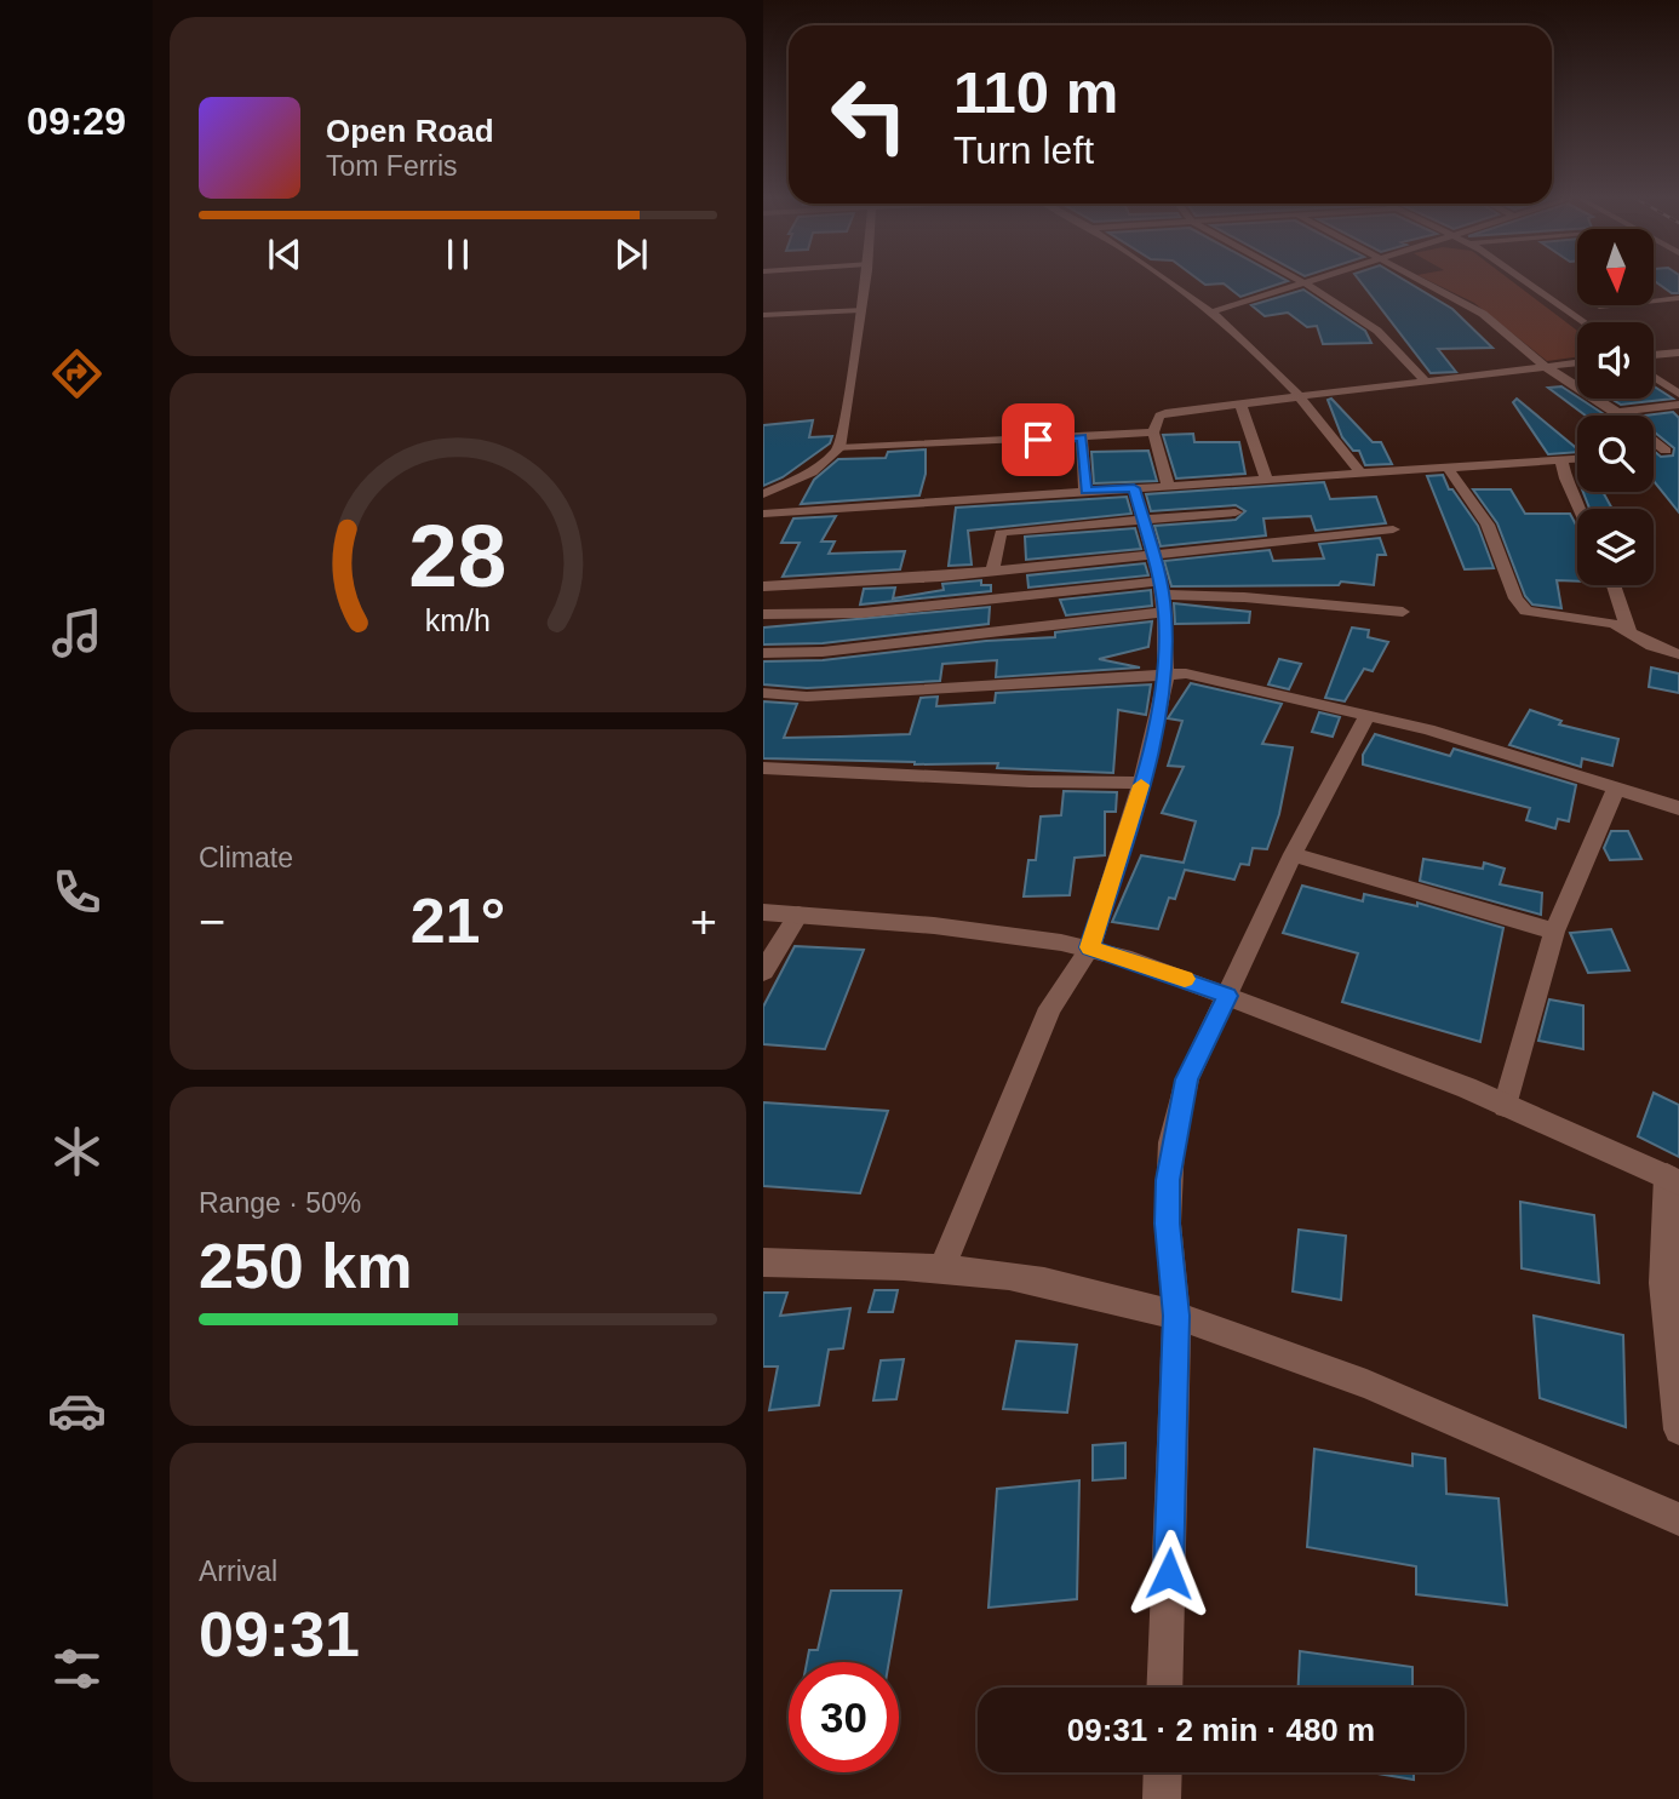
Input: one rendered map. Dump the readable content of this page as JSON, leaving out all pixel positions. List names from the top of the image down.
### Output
{
  "north": "bottom",
  "page": {
    "tabs": "09:29",
    "turn": ["110 m", "Turn left"],
    "song": ["Open Road", "Tom Ferris"],
    "tile": [
      "Climate",
      ["Range · 50%", "250 km"],
      ["Arrival", "09:31"]
    ],
    "heat": ["−", "21°", "+"],
    "limit": "30",
    "trip": "09:31 · 2 min · 480 m",
    "gauge": ["28", "km/h"]
  }
}
